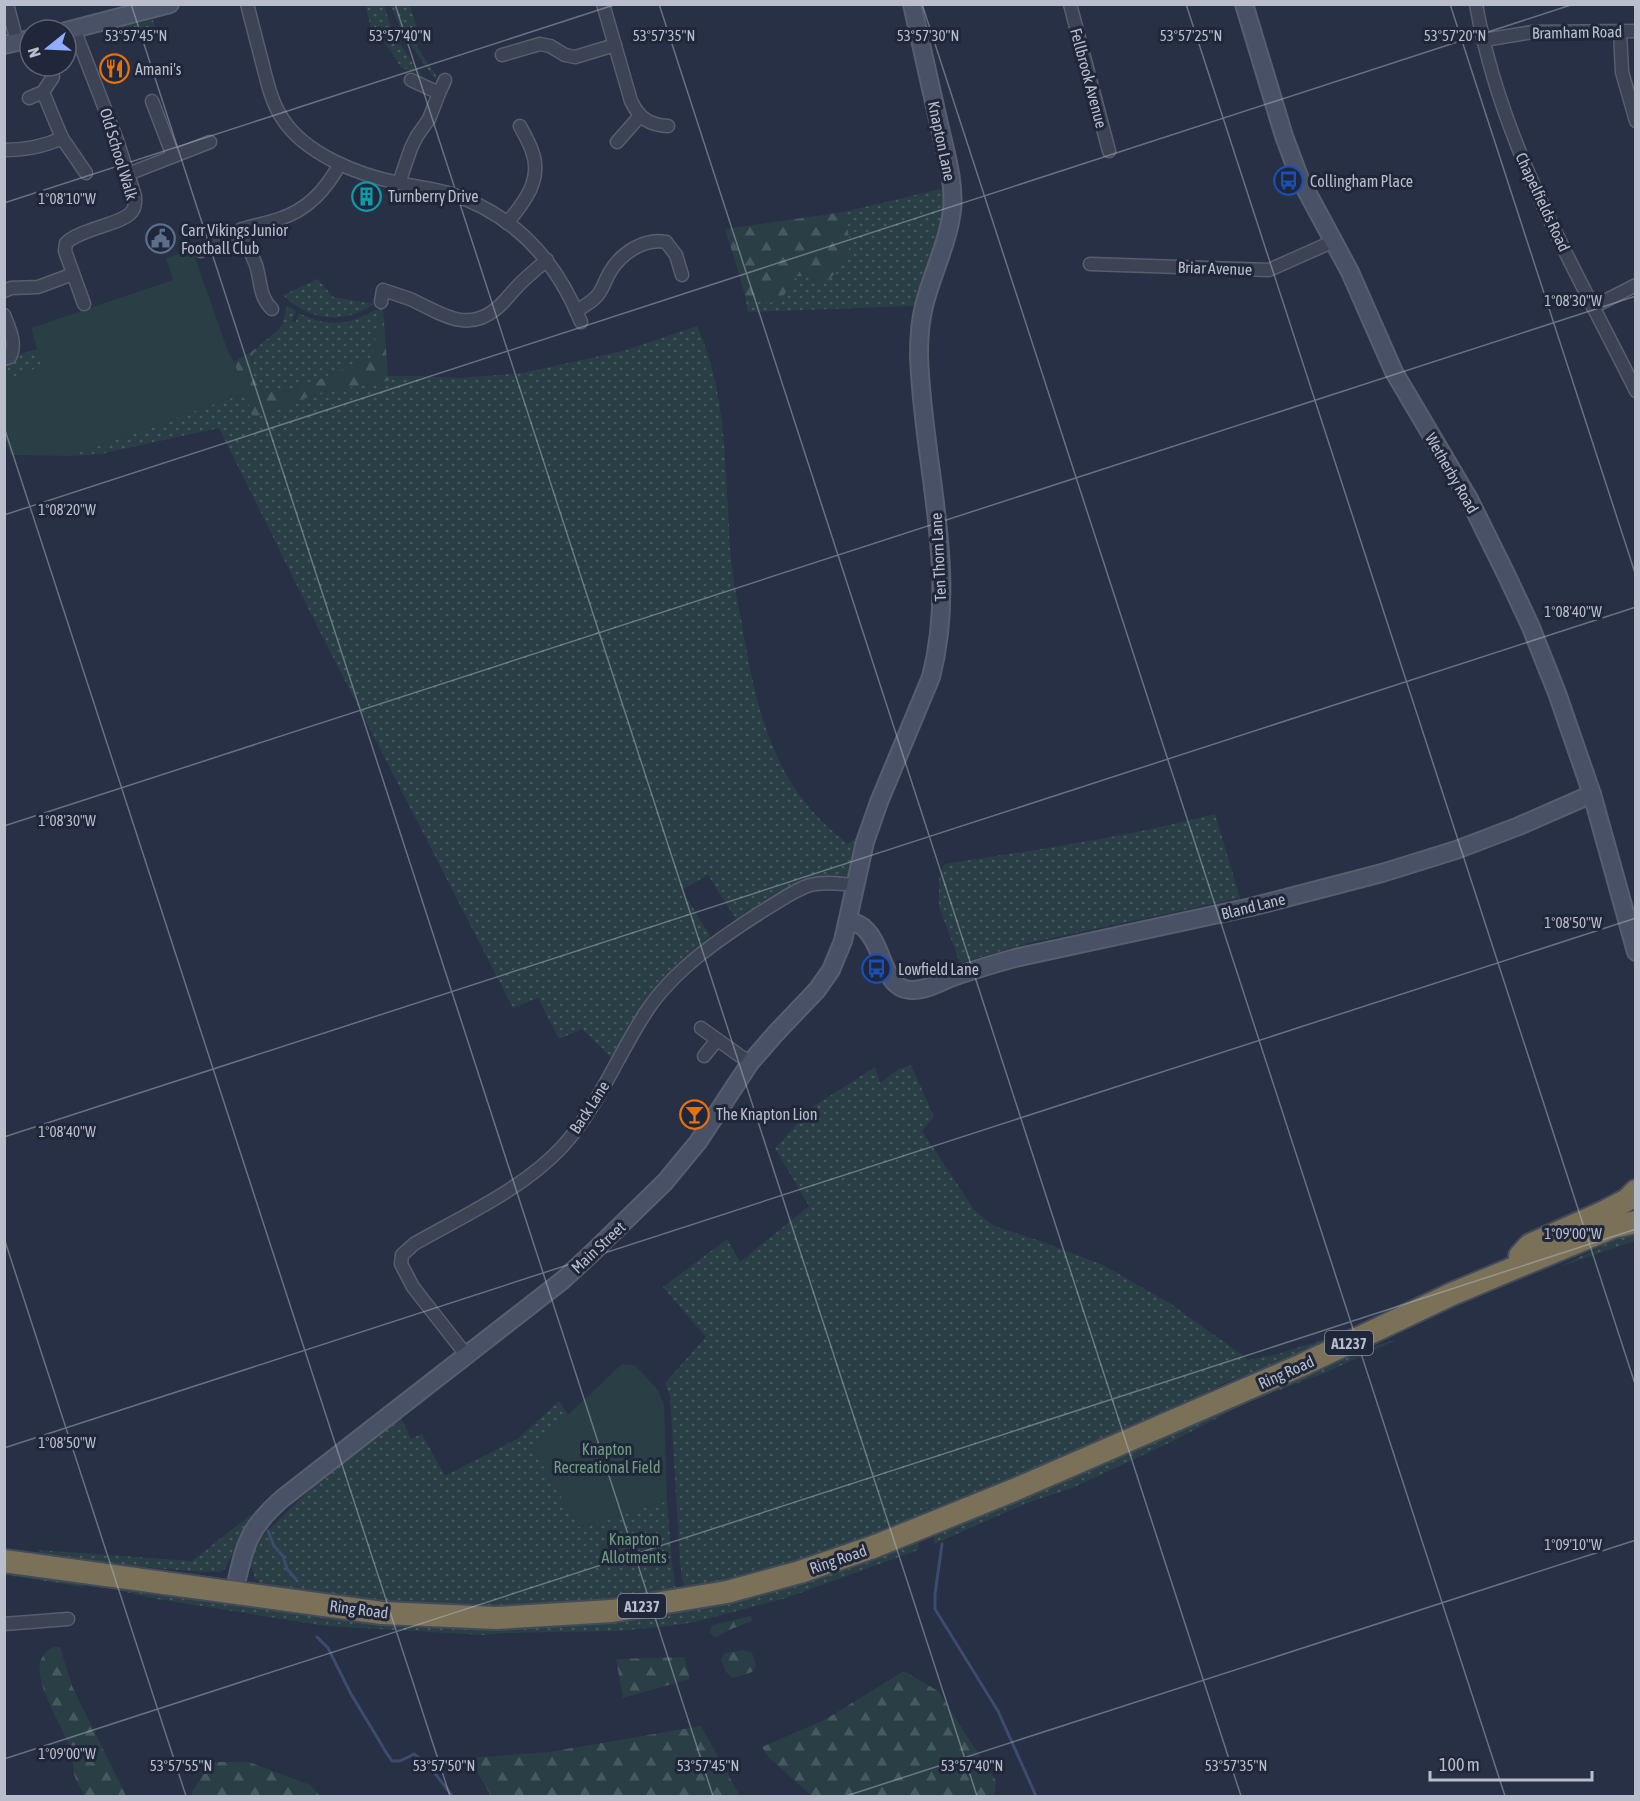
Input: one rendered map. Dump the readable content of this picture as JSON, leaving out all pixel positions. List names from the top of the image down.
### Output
{
  "streets": {
    "highway": ["A1237", "Ring Road"],
    "street": [
      "Bramham Road",
      "Fellbrook Avenue",
      "Knapton Lane",
      "Old School Walk",
      "Chapelfields Road",
      "Briar Avenue",
      "Wetherby Road",
      "Ten Thorn Lane",
      "Bland Lane",
      "Back Lane",
      "Main Street"
    ]
  },
  "crossings": [
    ["Bramham Road", "Chapelfields Road"],
    ["Knapton Lane", "Ten Thorn Lane"],
    ["Briar Avenue", "Wetherby Road"],
    ["Wetherby Road", "Bland Lane"],
    ["Ten Thorn Lane", "Main Street"],
    ["Bland Lane", "Main Street"],
    ["Back Lane", "Main Street"],
    ["Main Street", "Ring Road"]
  ],
  "parks": ["Knapton Recreational Field", "Knapton Allotments"],
  "places": {
    "restaurant": ["Amani's"],
    "bus stop": ["Collingham Place", "Lowfield Lane"],
    "building": ["Turnberry Drive"],
    "public building": ["Carr Vikings Junior Football Club"],
    "bar": ["The Knapton Lion"]
  },
  "scale_bar": "100 m",
  "north": "left",
  "coordinates": [
    "53°57'45\"N",
    "53°57'40\"N",
    "53°57'35\"N",
    "53°57'30\"N",
    "53°57'25\"N",
    "53°57'20\"N",
    "1°08'10\"W",
    "1°08'30\"W",
    "1°08'20\"W",
    "1°08'40\"W",
    "1°08'50\"W",
    "1°09'00\"W",
    "1°09'10\"W",
    "53°57'55\"N",
    "53°57'50\"N"
  ]
}
